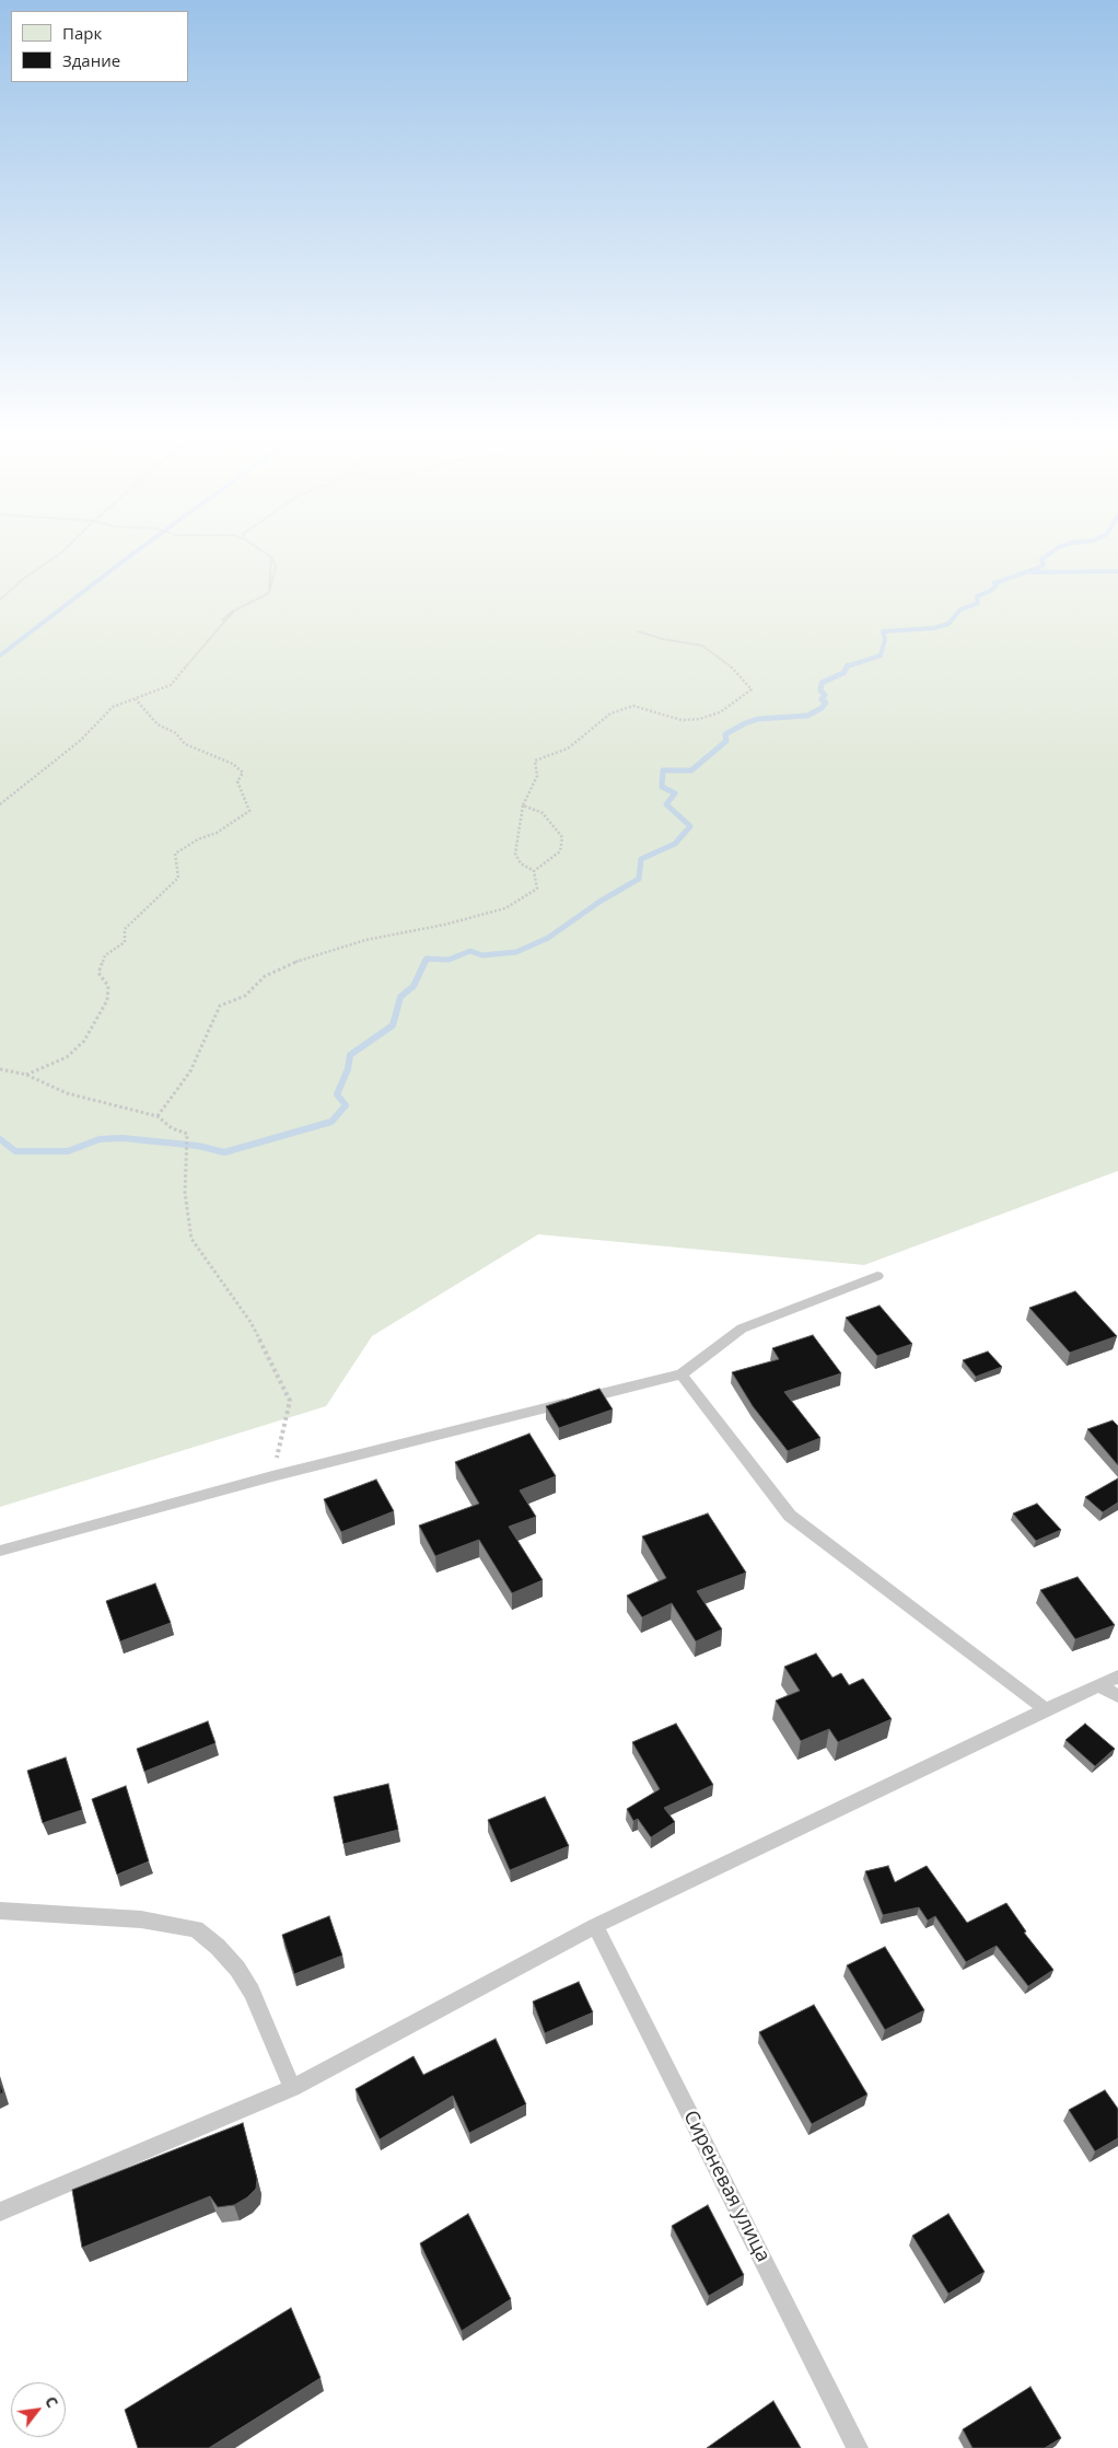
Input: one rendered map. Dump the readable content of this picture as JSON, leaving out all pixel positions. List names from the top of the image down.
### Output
{
  "streets": {
    "lane": ["Сиреневая улица"]
  },
  "legend": ["Парк", "Здание"],
  "north": "top right"
}
